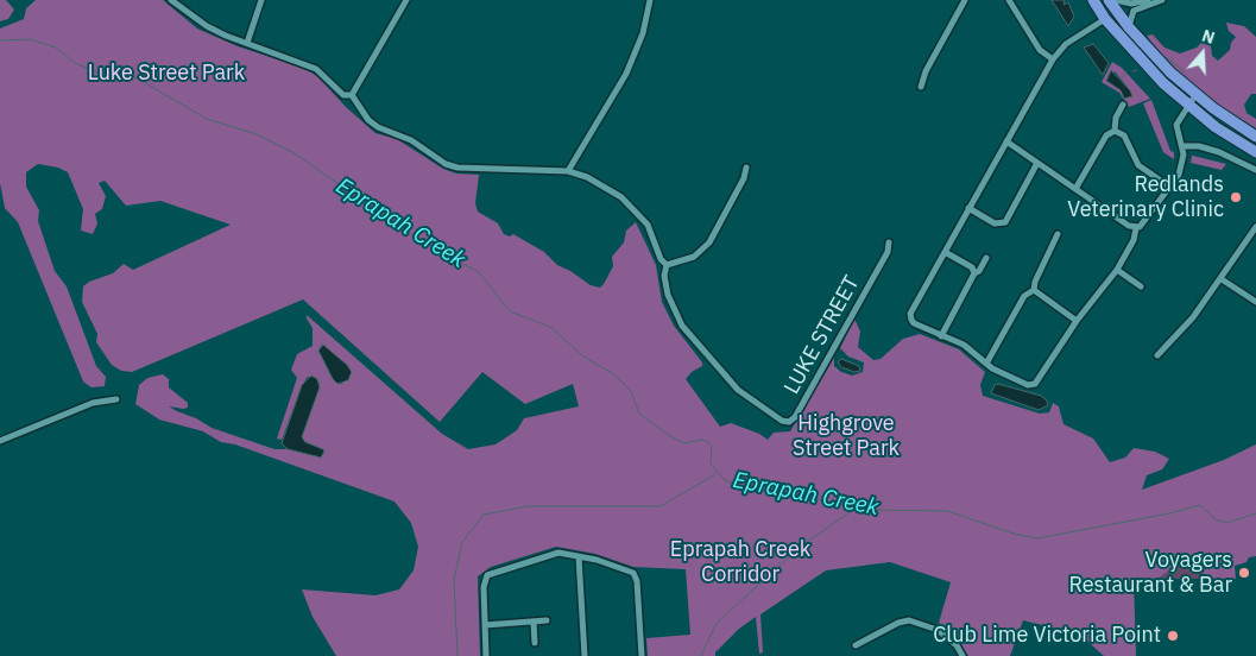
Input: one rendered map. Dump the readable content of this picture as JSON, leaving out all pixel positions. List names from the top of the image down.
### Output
{
  "streets": {
    "street": ["LUKE STREET"]
  },
  "water": ["Eprapah Creek"],
  "parks": ["Luke Street Park", "Highgrove Street Park", "Eprapah Creek Corridor"],
  "places": ["Redlands Veterinary Clinic", "Voyagers Restaurant & Bar", "Club Lime Victoria Point"],
  "north": "top"
}
